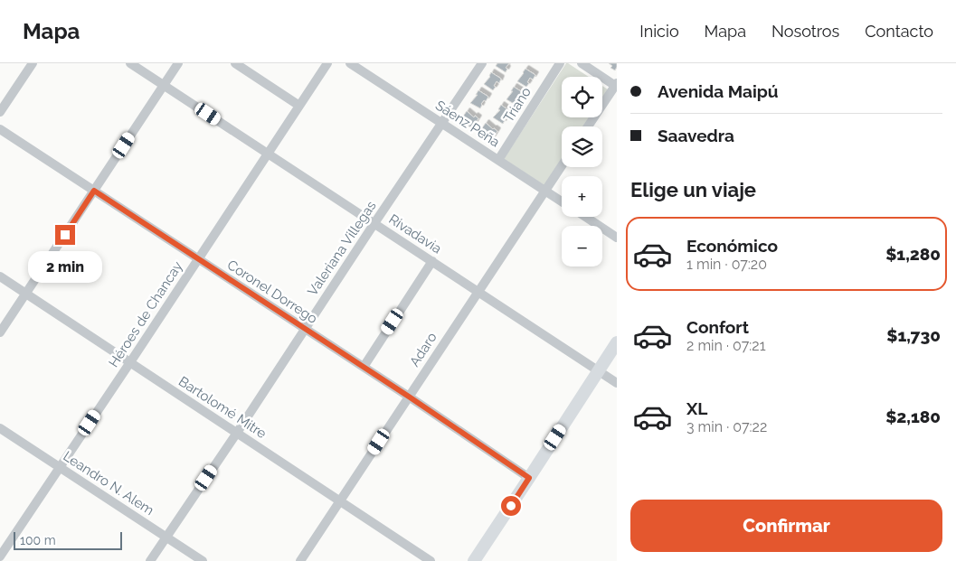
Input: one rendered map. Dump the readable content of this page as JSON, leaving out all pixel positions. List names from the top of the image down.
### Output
{
  "streets": {
    "street": [
      "Triano",
      "Sáenz Peña",
      "Rivadavia",
      "Valeriana Villegas",
      "Coronel Dorrego",
      "Héroes de Chancay",
      "Adaro",
      "Bartolomé Mitre",
      "Leandro N. Alem"
    ]
  },
  "crossings": [
    ["Triano", "Sáenz Peña"],
    ["Sáenz Peña", "Valeriana Villegas"],
    ["Sáenz Peña", "Adaro"],
    ["Rivadavia", "Valeriana Villegas"],
    ["Rivadavia", "Héroes de Chancay"],
    ["Rivadavia", "Adaro"],
    ["Valeriana Villegas", "Coronel Dorrego"],
    ["Valeriana Villegas", "Bartolomé Mitre"],
    ["Valeriana Villegas", "Leandro N. Alem"],
    ["Coronel Dorrego", "Héroes de Chancay"],
    ["Coronel Dorrego", "Adaro"],
    ["Héroes de Chancay", "Bartolomé Mitre"],
    ["Héroes de Chancay", "Leandro N. Alem"],
    ["Adaro", "Bartolomé Mitre"]
  ],
  "scale_bar": "100 m",
  "page": {
    "header": "Mapa",
    "nav": [
      "Inicio",
      "Mapa",
      "Nosotros",
      "Contacto"
    ],
    "banner": ["Avenida Maipú", "Saavedra"],
    "map_buttons": ["+", "−"],
    "heading": "Elige un viaje",
    "list": [
      {
        "name": "Económico",
        "note": "1 min · 07:20",
        "value": "$1,280"
      },
      {
        "name": "Confort",
        "note": "2 min · 07:21",
        "value": "$1,730"
      },
      {
        "name": "XL",
        "note": "3 min · 07:22",
        "value": "$2,180"
      }
    ],
    "bubble": "2 min",
    "buttons": "Confirmar",
    "scale": "100 m"
  }
}
